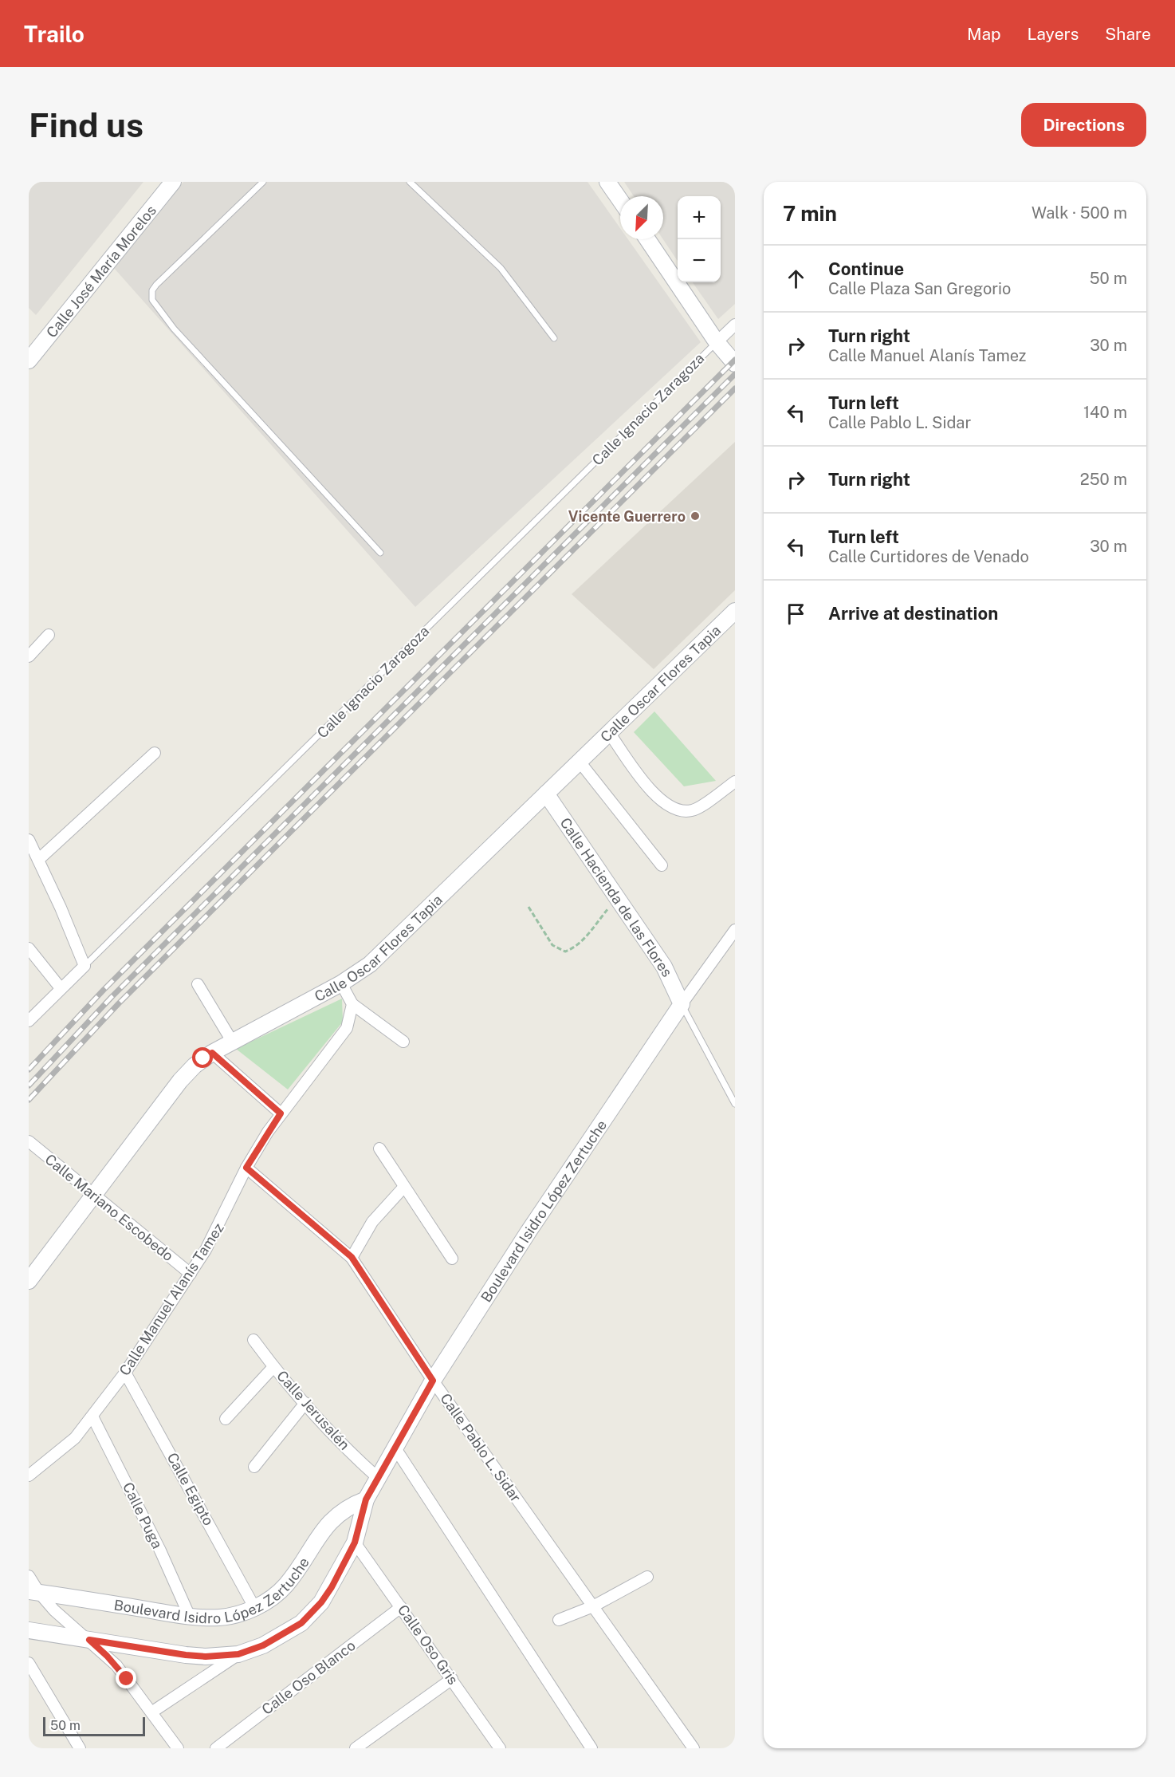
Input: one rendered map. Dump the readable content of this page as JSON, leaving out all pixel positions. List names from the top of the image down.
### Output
{
  "streets": {
    "street": [
      "Calle José María Morelos",
      "Calle Ignacio Zaragoza",
      "Calle Oscar Flores Tapia",
      "Calle Hacienda de las Flores",
      "Calle Mariano Escobedo",
      "Boulevard Isidro López Zertuche",
      "Calle Manuel Alanís Tamez",
      "Calle Jerusalén",
      "Calle Pablo L. Sidar",
      "Calle Egipto",
      "Calle Puga",
      "Calle Oso Gris",
      "Calle Oso Blanco"
    ]
  },
  "crossings": [
    ["Calle Oscar Flores Tapia", "Calle Hacienda de las Flores"],
    ["Calle Oscar Flores Tapia", "Calle Mariano Escobedo"],
    ["Calle Hacienda de las Flores", "Boulevard Isidro López Zertuche"],
    ["Calle Mariano Escobedo", "Calle Manuel Alanís Tamez"],
    ["Boulevard Isidro López Zertuche", "Calle Jerusalén"],
    ["Boulevard Isidro López Zertuche", "Calle Pablo L. Sidar"],
    ["Boulevard Isidro López Zertuche", "Calle Egipto"],
    ["Boulevard Isidro López Zertuche", "Calle Puga"],
    ["Boulevard Isidro López Zertuche", "Calle Oso Gris"],
    ["Calle Manuel Alanís Tamez", "Calle Pablo L. Sidar"],
    ["Calle Manuel Alanís Tamez", "Calle Egipto"],
    ["Calle Manuel Alanís Tamez", "Calle Puga"],
    ["Calle Oso Gris", "Calle Oso Blanco"]
  ],
  "places": ["Vicente Guerrero"],
  "scale_bar": "50 m",
  "north": "bottom left",
  "page": {
    "header": "Trailo",
    "nav": ["Map", "Layers", "Share"],
    "buttons": "Directions",
    "title": "Find us",
    "heading": ["7 min", "Walk · 500 m"],
    "map_buttons": ["+", "−"],
    "list": [
      ["Continue", "Calle Plaza San Gregorio", "50 m"],
      ["Turn right", "Calle Manuel Alanís Tamez", "30 m"],
      ["Turn left", "Calle Pablo L. Sidar", "140 m"],
      ["Turn right", "250 m"],
      ["Turn left", "Calle Curtidores de Venado", "30 m"],
      "Arrive at destination"
    ],
    "scale": "50 m"
  }
}
